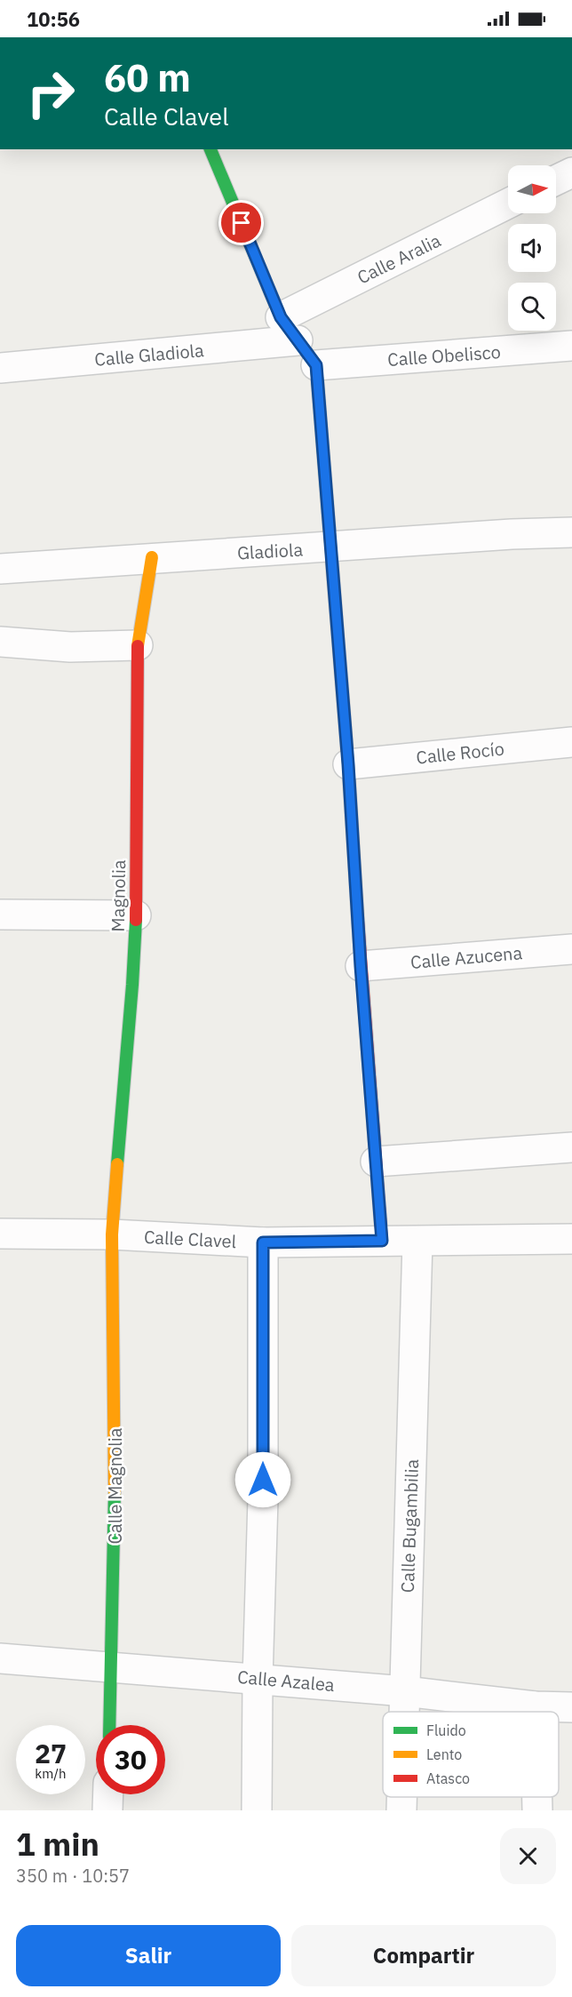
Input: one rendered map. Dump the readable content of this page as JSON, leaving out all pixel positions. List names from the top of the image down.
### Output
{
  "streets": {
    "street": [
      "Calle Aralia",
      "Calle Gladiola",
      "Calle Obelisco",
      "Gladiola",
      "Calle Rocío",
      "Magnolia",
      "Calle Azucena",
      "Calle Clavel",
      "Calle Magnolia",
      "Calle Bugambilia",
      "Calle Azalea"
    ]
  },
  "crossings": [
    ["Gladiola", "Magnolia"],
    ["Magnolia", "Calle Clavel"],
    ["Magnolia", "Calle Magnolia"],
    ["Calle Clavel", "Calle Magnolia"],
    ["Calle Clavel", "Calle Bugambilia"],
    ["Calle Magnolia", "Calle Azalea"],
    ["Calle Bugambilia", "Calle Azalea"]
  ],
  "legend": ["Fluido", "Lento", "Atasco"],
  "north": "right",
  "page": {
    "status": "10:56",
    "turn": ["60 m", "Calle Clavel"],
    "speed": "27 km/h",
    "limit": "30",
    "heading": ["1 min", "350 m · 10:57"],
    "buttons": ["Salir", "Compartir"]
  }
}
